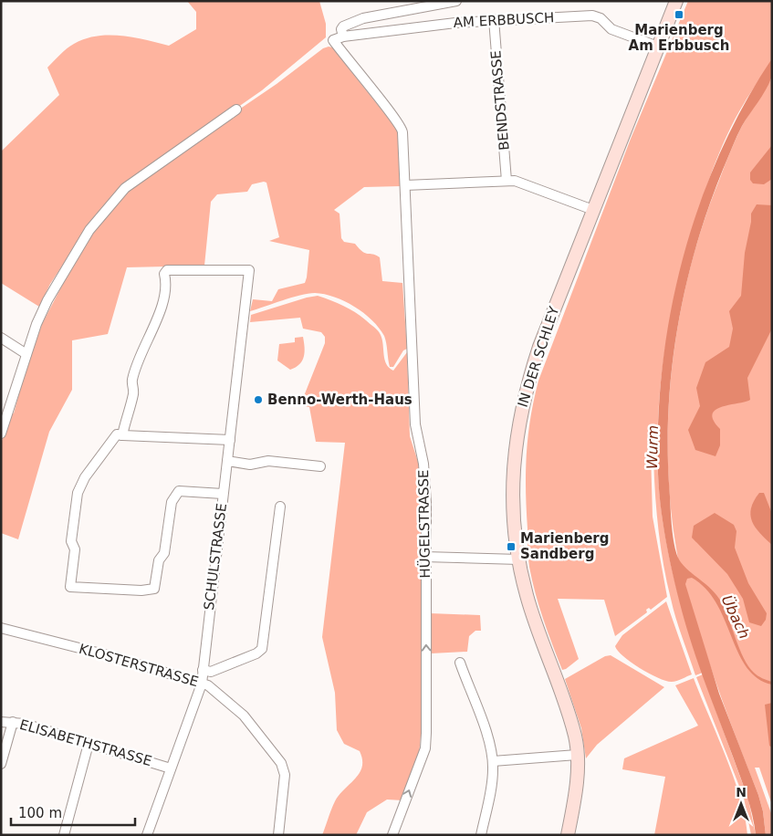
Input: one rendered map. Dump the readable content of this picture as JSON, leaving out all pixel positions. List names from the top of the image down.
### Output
{
  "streets": {
    "street": [
      "AM ERBBUSCH",
      "BENDSTRASSE",
      "IN DER SCHLEY",
      "HÜGELSTRASSE",
      "SCHULSTRASSE",
      "KLOSTERSTRASSE",
      "ELISABETHSTRASSE"
    ]
  },
  "crossings": [
    ["AM ERBBUSCH", "BENDSTRASSE"],
    ["AM ERBBUSCH", "IN DER SCHLEY"],
    ["AM ERBBUSCH", "HÜGELSTRASSE"],
    ["SCHULSTRASSE", "KLOSTERSTRASSE"],
    ["SCHULSTRASSE", "ELISABETHSTRASSE"]
  ],
  "water": ["Wurm", "Übach"],
  "places": {
    "transit": ["Marienberg Am Erbbusch", "Marienberg Sandberg"],
    "other": ["Benno-Werth-Haus"]
  },
  "scale_bar": "100 m",
  "north": "top"
}
